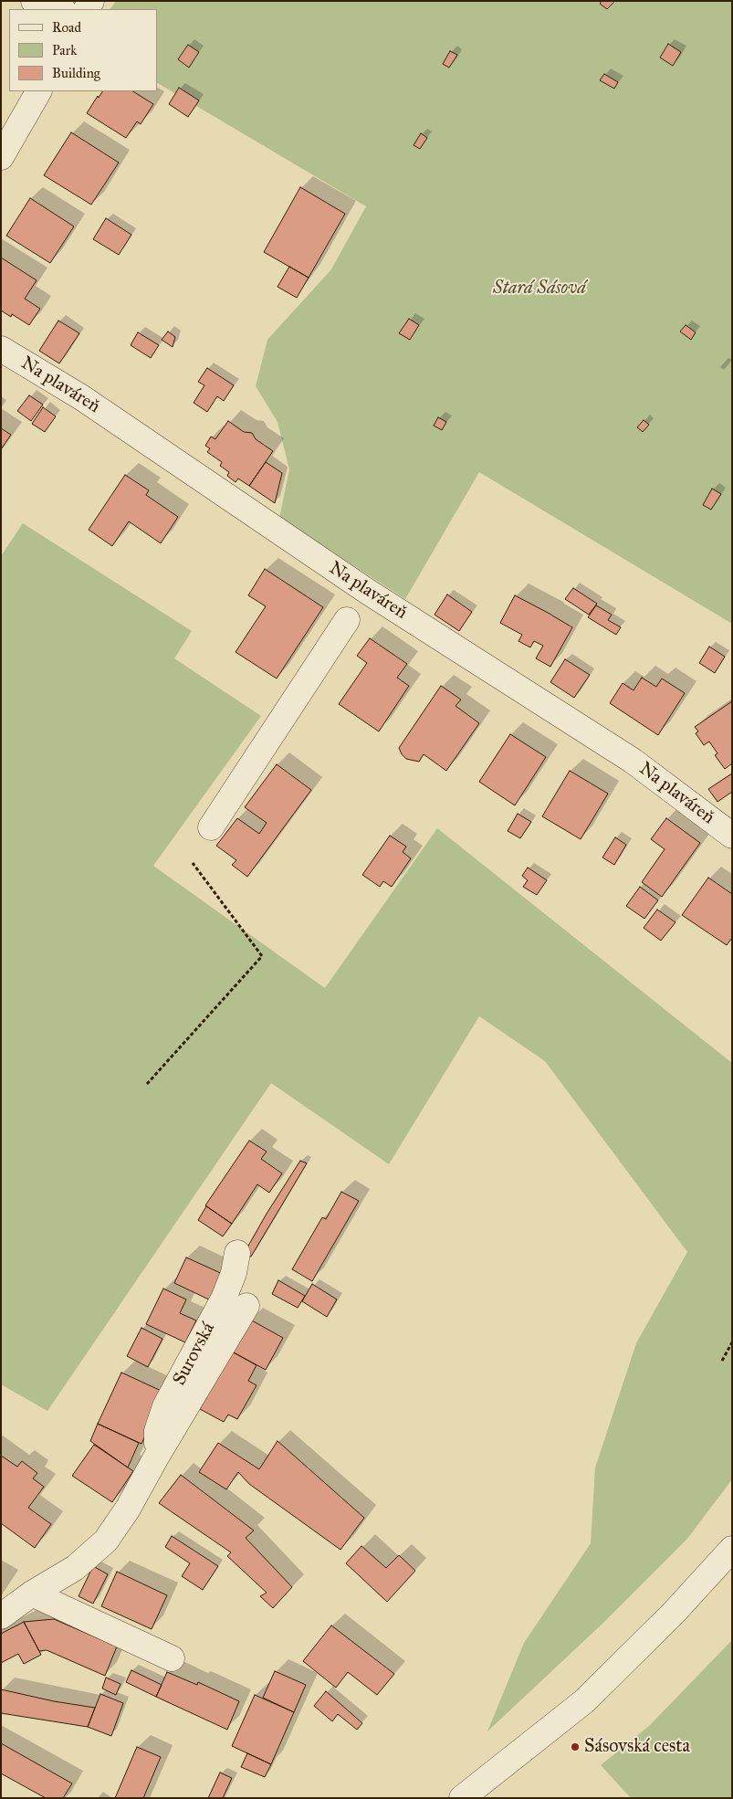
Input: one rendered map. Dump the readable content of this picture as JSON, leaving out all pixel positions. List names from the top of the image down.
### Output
{
  "streets": {
    "street": ["Na plaváreň", "Surovská"]
  },
  "parks": ["Stará Sásová"],
  "places": ["Sásovská cesta"],
  "legend": ["Road", "Park", "Building"]
}
